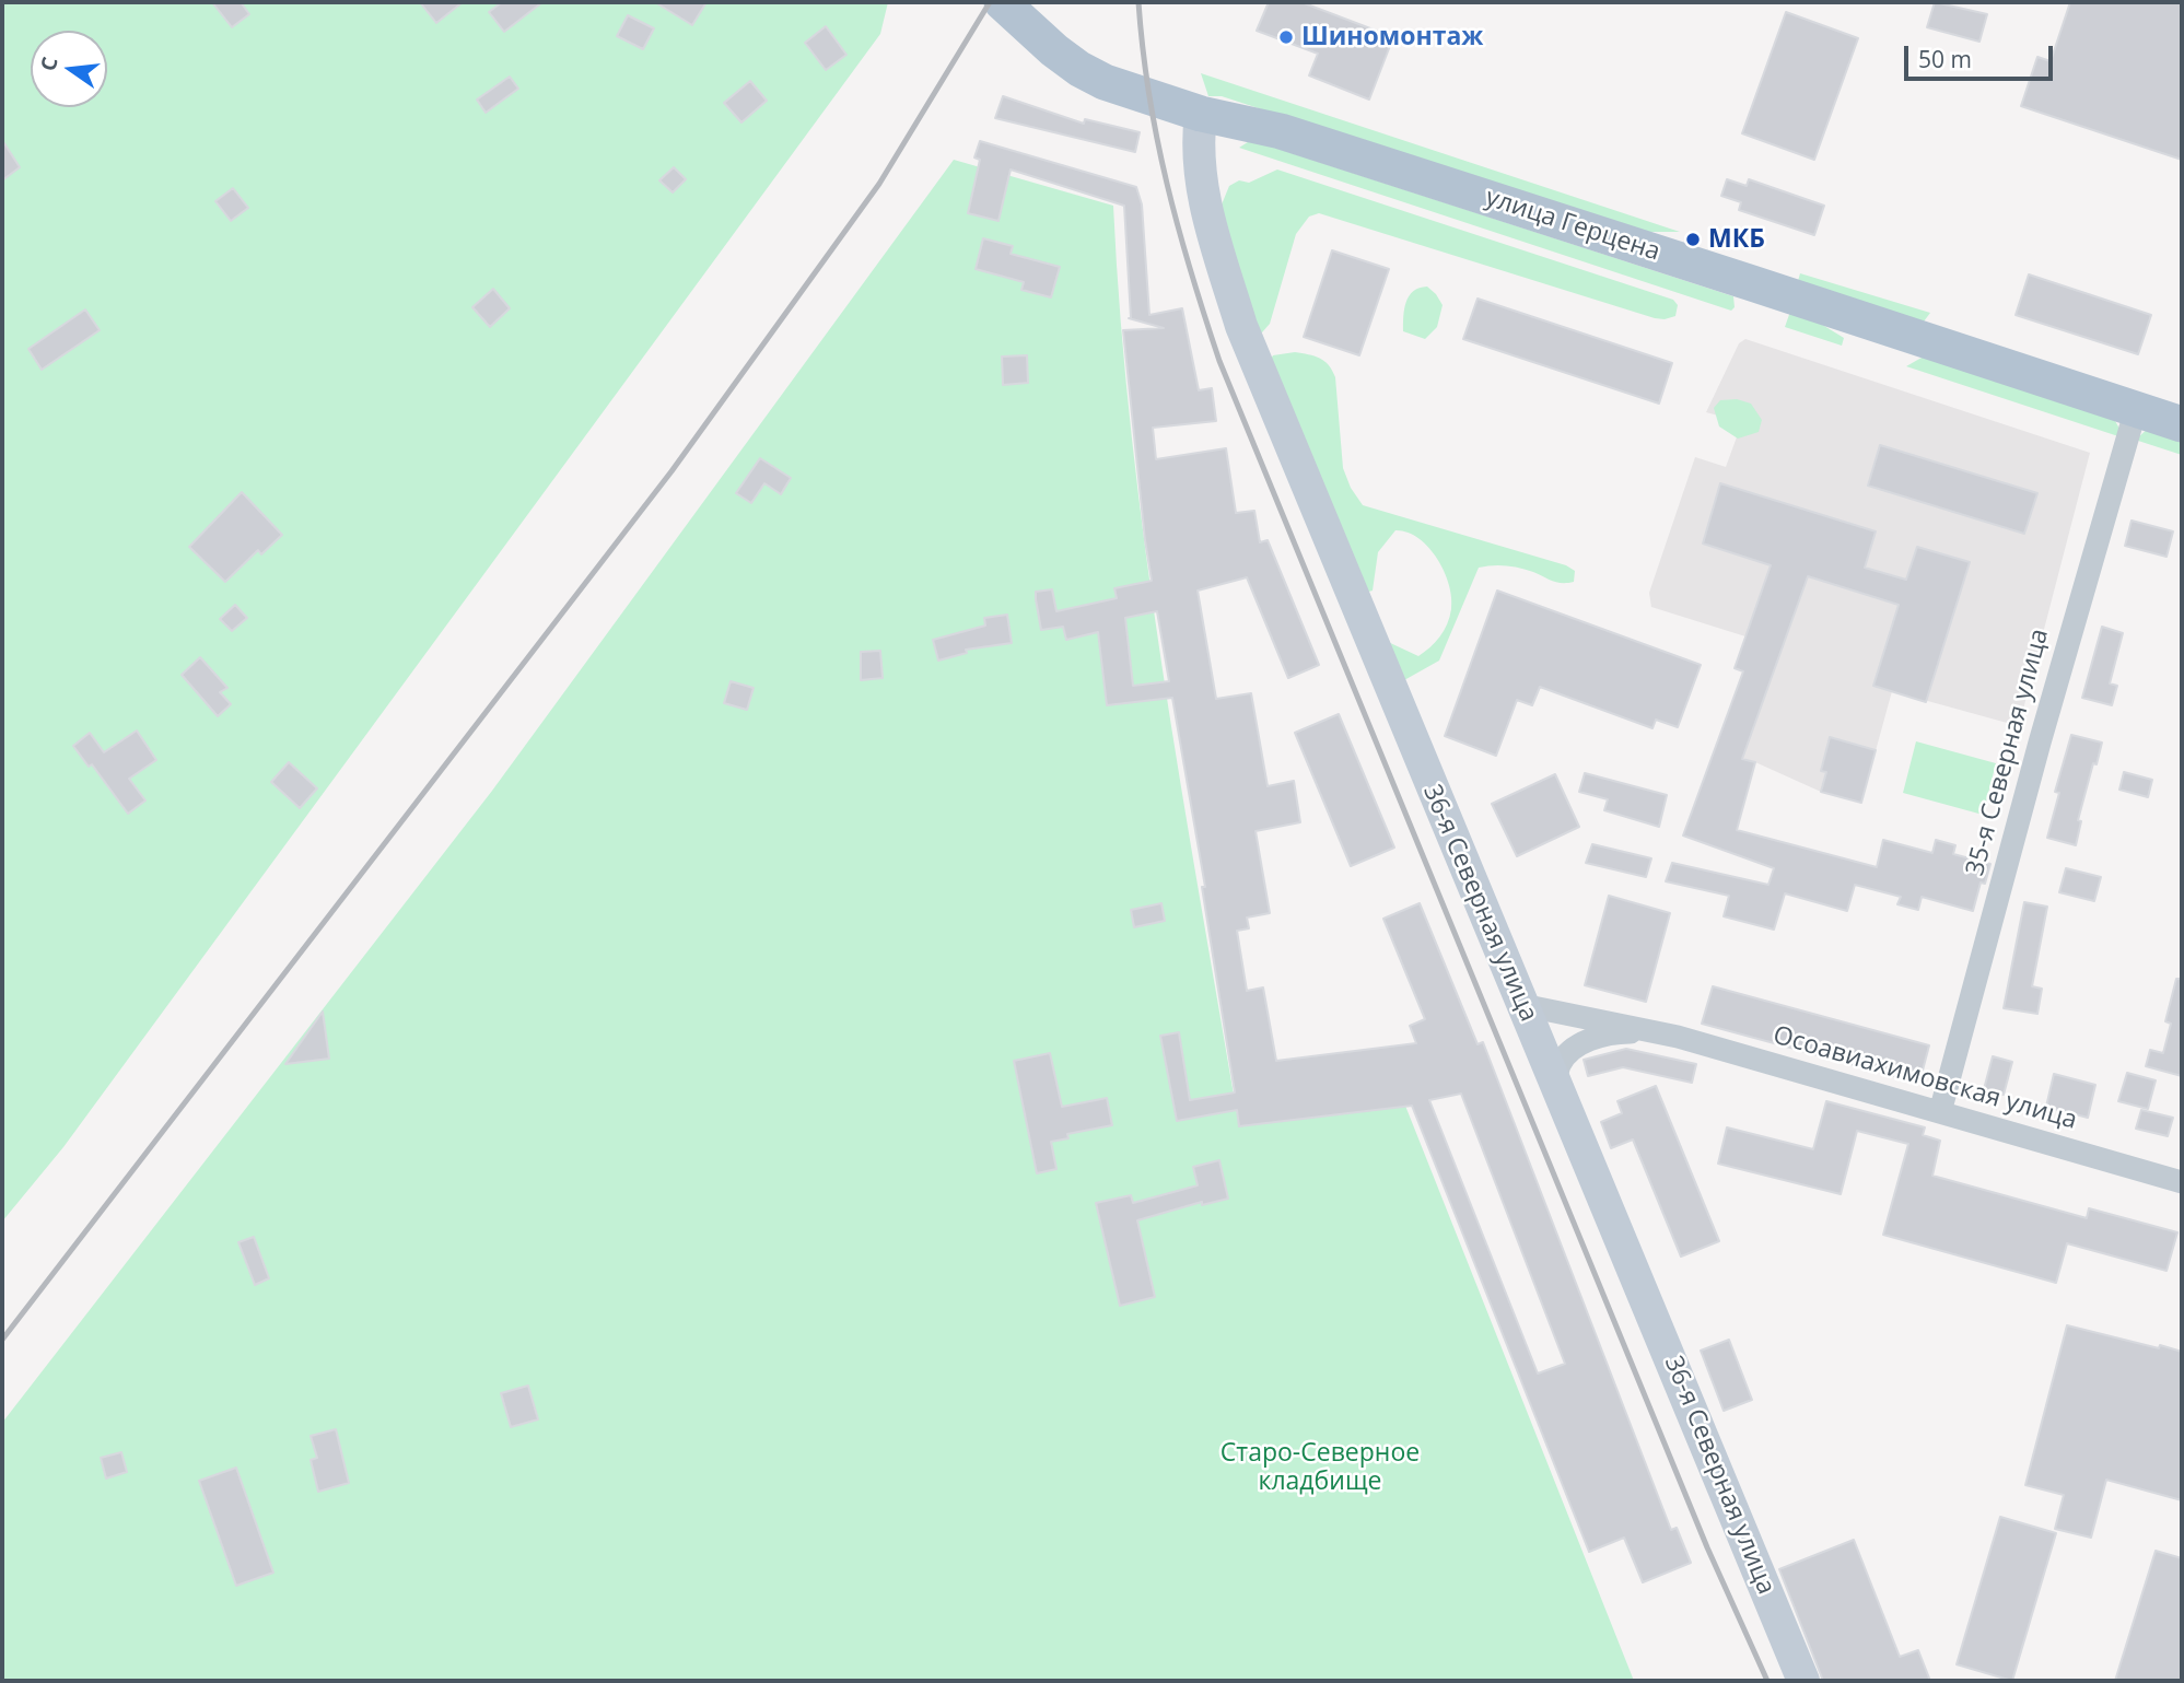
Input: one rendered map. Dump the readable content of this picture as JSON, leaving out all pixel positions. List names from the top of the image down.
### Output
{
  "streets": {
    "main road": ["улица Герцена", "36-я Северная улица"],
    "street": ["35-я Северная улица", "Осоавиахимовская улица"]
  },
  "crossings": [
    ["улица Герцена", "35-я Северная улица"],
    ["улица Герцена", "36-я Северная улица"],
    ["35-я Северная улица", "Осоавиахимовская улица"],
    ["36-я Северная улица", "Осоавиахимовская улица"]
  ],
  "parks": ["Старо-Северное кладбище"],
  "places": ["Шиномонтаж", "МКБ"],
  "scale_bar": "50 m",
  "north": "left"
}
